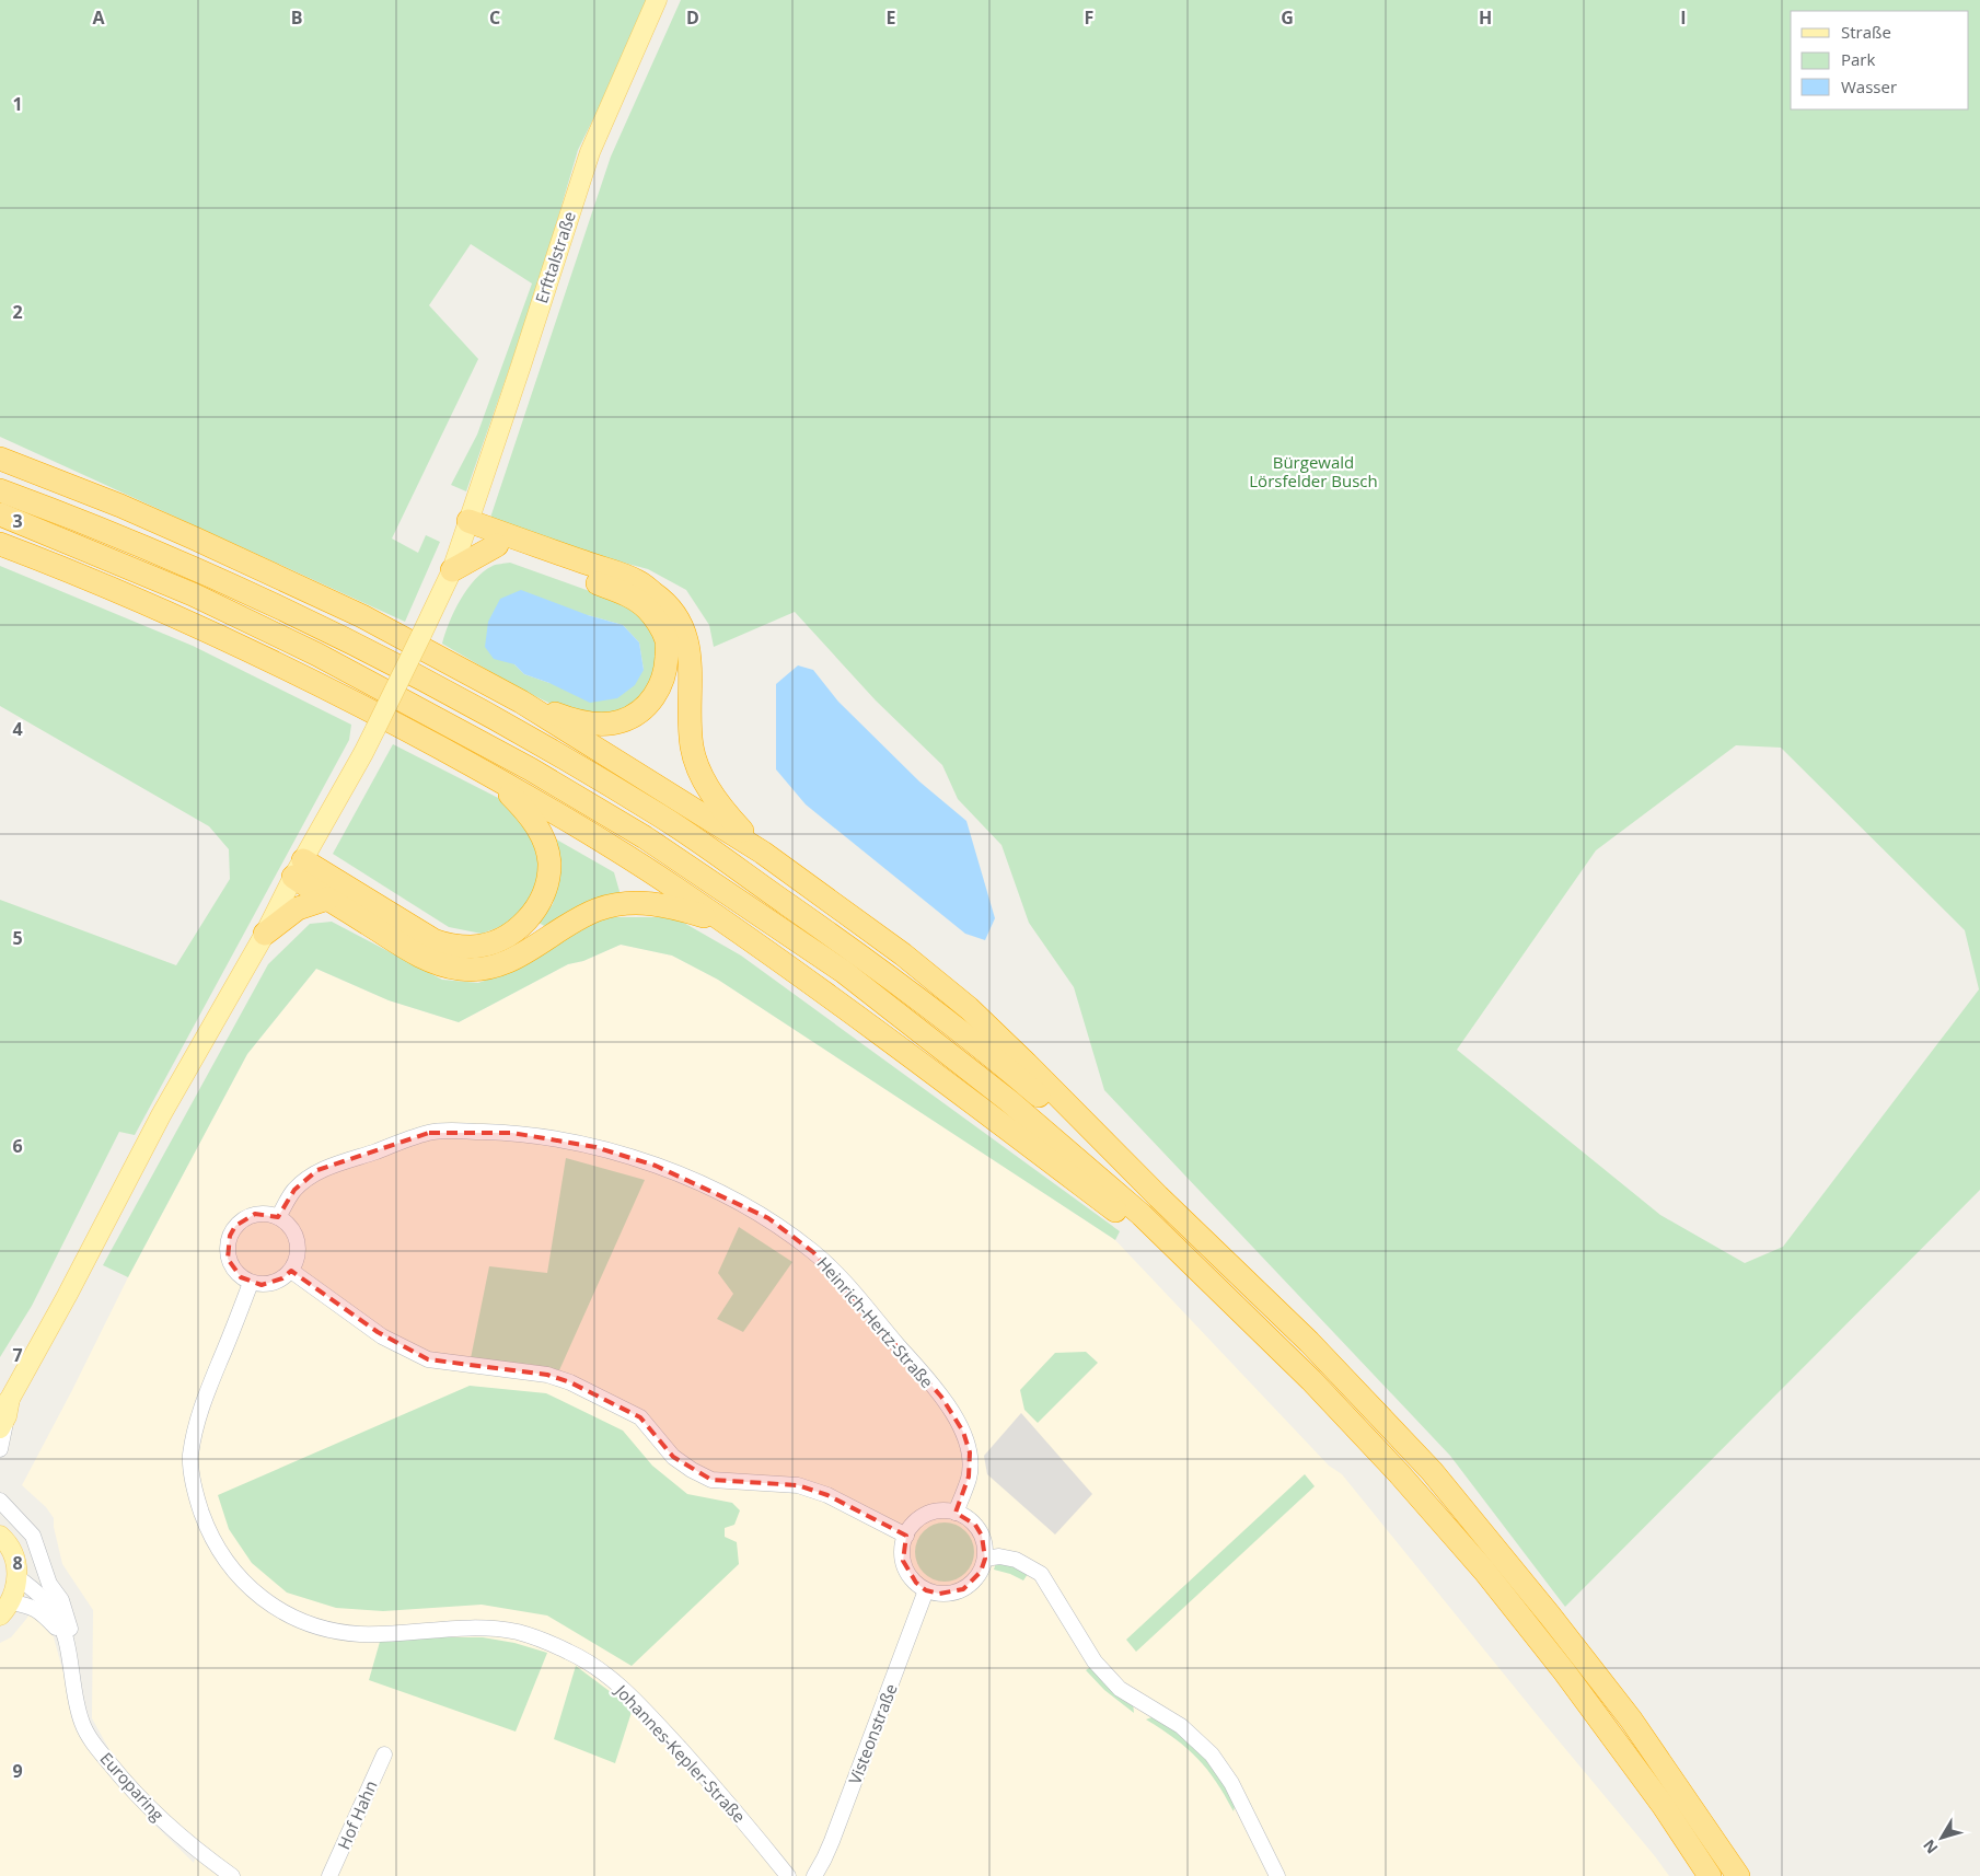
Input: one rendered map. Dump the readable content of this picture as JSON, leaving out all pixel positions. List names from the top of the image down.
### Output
{
  "streets": {
    "main road": ["Erfttalstraße"],
    "street": [
      "Heinrich-Hertz-Straße",
      "Visteonstraße",
      "Johannes-Kepler-Straße",
      "Europaring",
      "Hof Hahn"
    ]
  },
  "crossings": [
    ["Heinrich-Hertz-Straße", "Visteonstraße"],
    ["Heinrich-Hertz-Straße", "Johannes-Kepler-Straße"]
  ],
  "parks": ["Bürgewald Lörsfelder Busch"],
  "legend": ["Straße", "Park", "Wasser"],
  "north": "bottom left",
  "grid": {
    "columns": [
      "A",
      "B",
      "C",
      "D",
      "E",
      "F",
      "G",
      "H",
      "I"
    ],
    "rows": [
      "1",
      "2",
      "3",
      "4",
      "5",
      "6",
      "7",
      "8",
      "9"
    ]
  }
}
